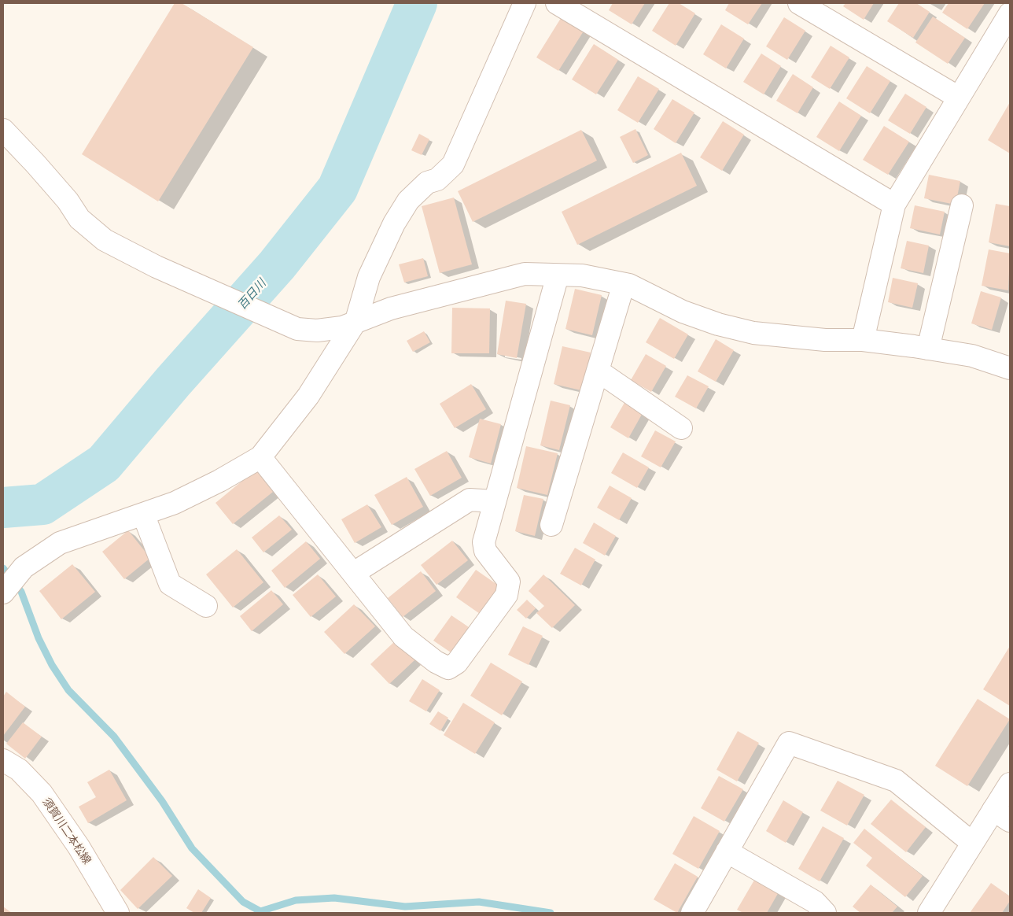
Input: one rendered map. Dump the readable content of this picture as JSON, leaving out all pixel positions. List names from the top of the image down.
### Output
{
  "streets": {
    "street": ["須賀川二本松線"]
  },
  "water": ["百日川"]
}
